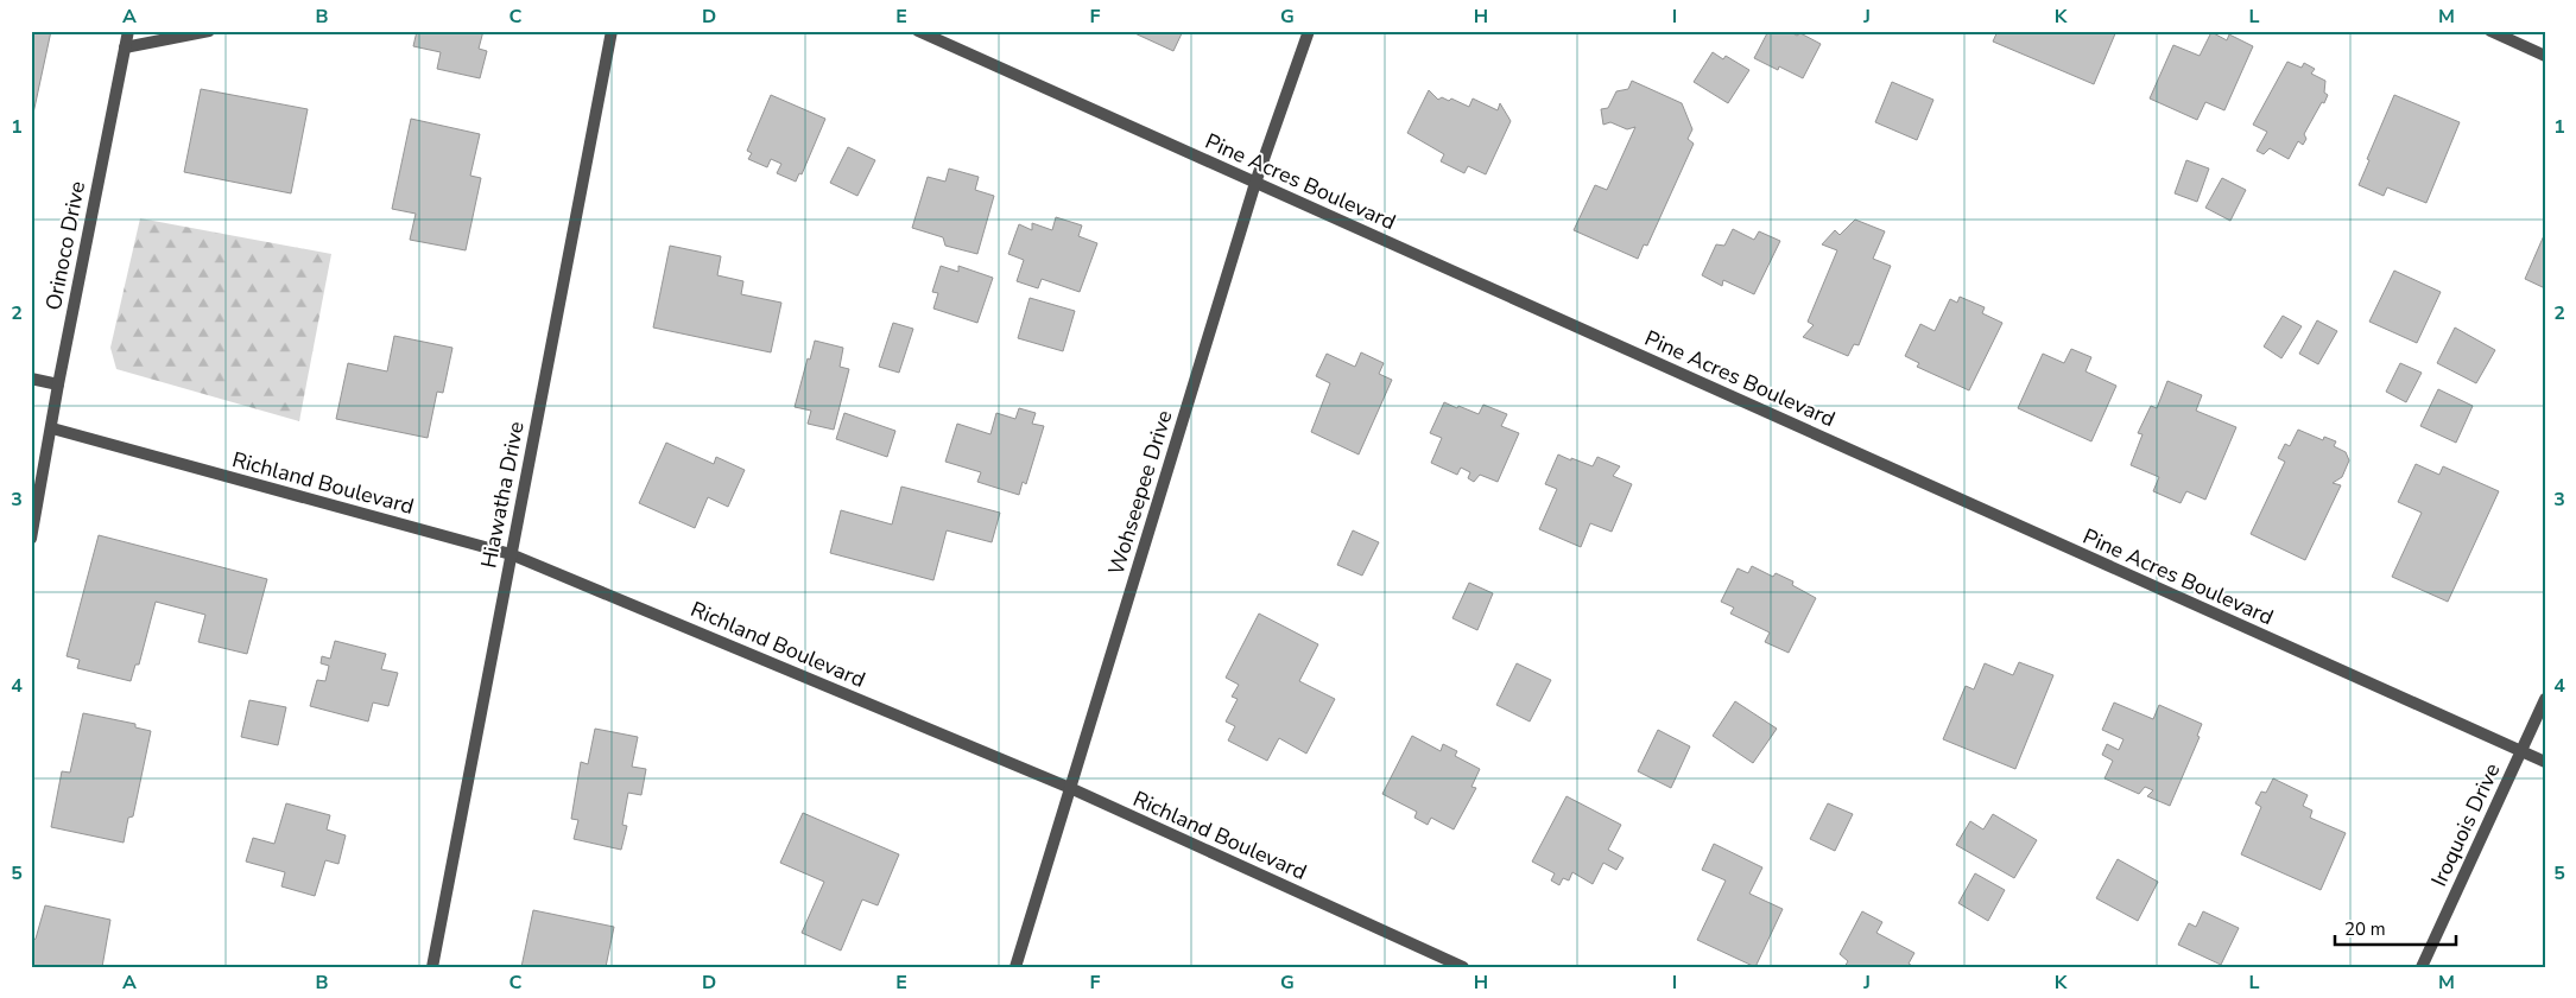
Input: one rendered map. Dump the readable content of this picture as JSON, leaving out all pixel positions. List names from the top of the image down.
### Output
{
  "streets": {
    "street": [
      "Pine Acres Boulevard",
      "Orinoco Drive",
      "Richland Boulevard",
      "Wohseepee Drive",
      "Hiawatha Drive",
      "Iroquois Drive"
    ]
  },
  "crossings": [
    ["Pine Acres Boulevard", "Wohseepee Drive"],
    ["Pine Acres Boulevard", "Iroquois Drive"],
    ["Orinoco Drive", "Richland Boulevard"],
    ["Richland Boulevard", "Wohseepee Drive"],
    ["Richland Boulevard", "Hiawatha Drive"]
  ],
  "scale_bar": "20 m",
  "grid": {
    "columns": [
      "A",
      "B",
      "C",
      "D",
      "E",
      "F",
      "G",
      "H",
      "I",
      "J",
      "K",
      "L",
      "M"
    ],
    "rows": [
      "1",
      "2",
      "3",
      "4",
      "5"
    ]
  }
}
